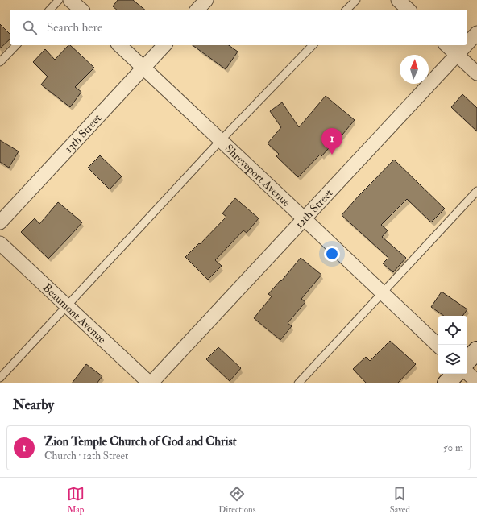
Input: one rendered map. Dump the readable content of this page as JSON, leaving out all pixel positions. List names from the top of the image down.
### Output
{
  "streets": {
    "street": [
      "13th Street",
      "Shreveport Avenue",
      "12th Street",
      "Beaumont Avenue"
    ]
  },
  "crossings": [
    ["13th Street", "Shreveport Avenue"],
    ["Shreveport Avenue", "12th Street"],
    ["12th Street", "Beaumont Avenue"]
  ],
  "north": "top",
  "page": {
    "search": "Search here",
    "pins": "1",
    "heading": "Nearby",
    "list": [
      {
        "mark": "1",
        "name": "Zion Temple Church of God and Christ",
        "note": "Church · 12th Street",
        "value": "50 m"
      }
    ],
    "nav": ["Map", "Directions", "Saved"]
  }
}
